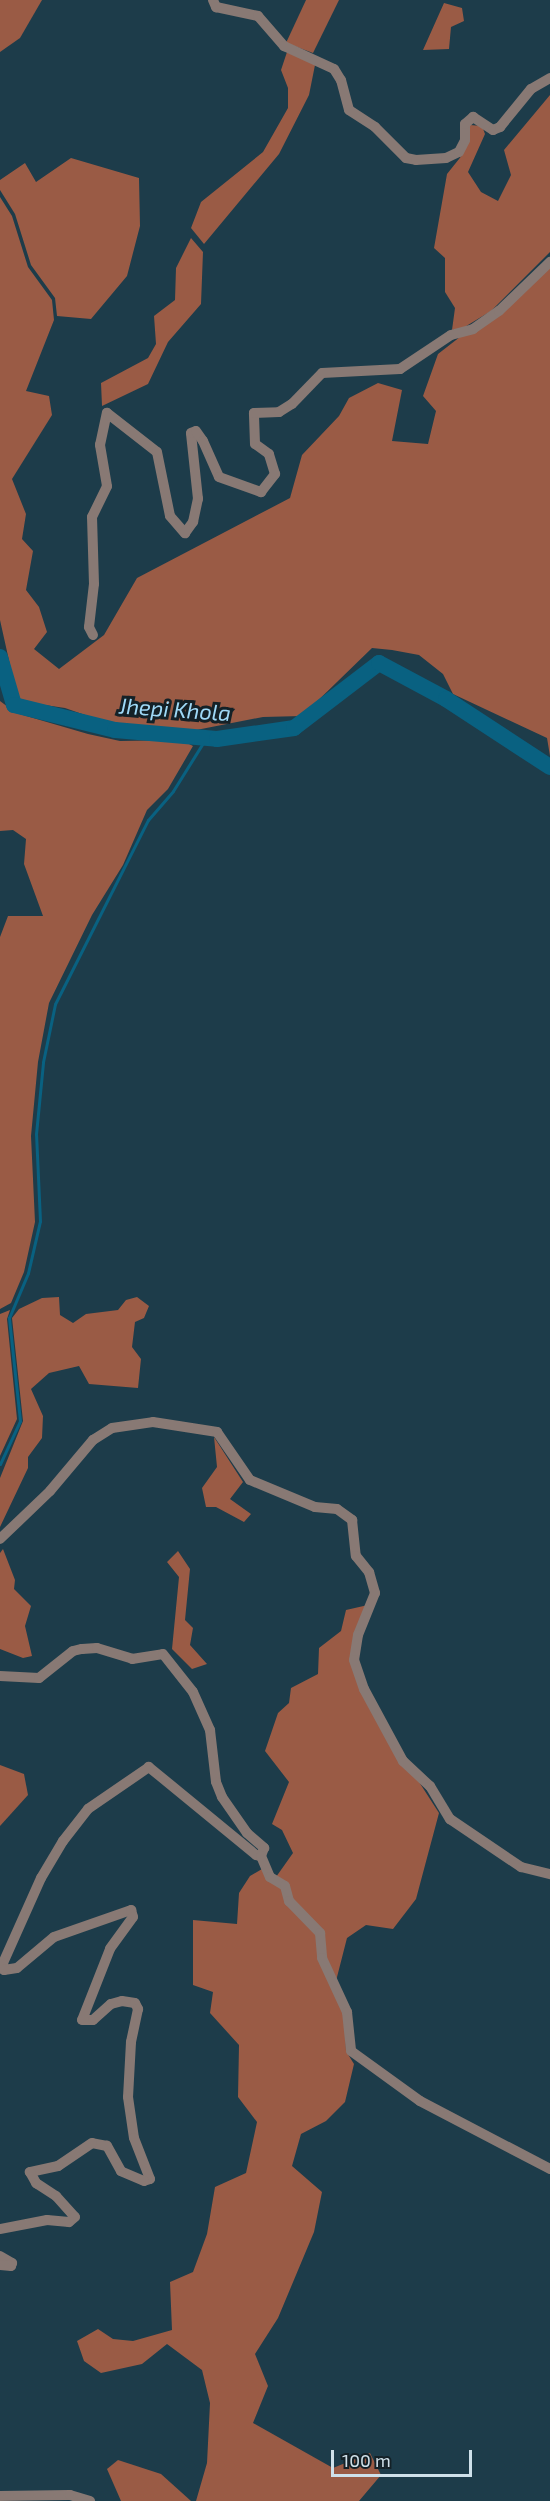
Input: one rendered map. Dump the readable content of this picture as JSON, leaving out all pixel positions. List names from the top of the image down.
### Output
{
  "water": ["Jhepi Khola"],
  "scale_bar": "100 m"
}
